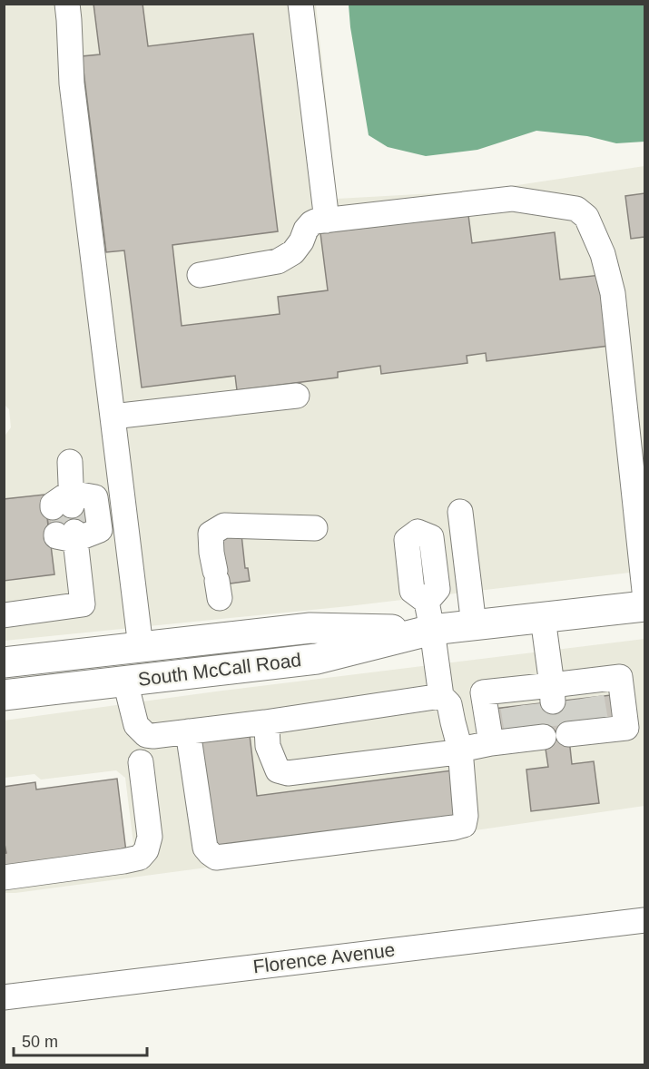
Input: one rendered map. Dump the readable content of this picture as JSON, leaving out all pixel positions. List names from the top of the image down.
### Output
{
  "streets": {
    "main road": ["South McCall Road"],
    "street": ["Florence Avenue"]
  },
  "scale_bar": "50 m"
}
